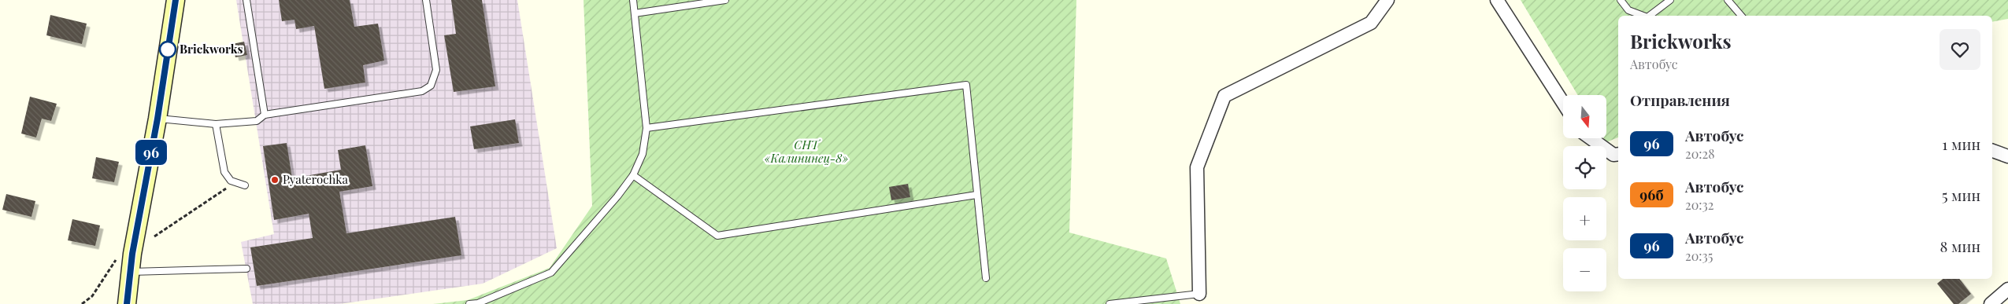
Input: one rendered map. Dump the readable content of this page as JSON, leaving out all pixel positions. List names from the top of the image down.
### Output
{
  "parks": ["СНТ «Калининец-8»"],
  "places": ["Brickworks", "Pyaterochka"],
  "lines": ["bus line 96"],
  "north": "bottom",
  "page": {
    "on_map": "96",
    "heading": [
      ["Brickworks", "Автобус"],
      "Отправления"
    ],
    "map_buttons": ["+", "−"],
    "list": [
      {
        "mark": "96",
        "name": "Автобус",
        "note": "20:28",
        "value": "1 мин"
      },
      {
        "mark": "96б",
        "name": "Автобус",
        "note": "20:32",
        "value": "5 мин"
      },
      {
        "mark": "96",
        "name": "Автобус",
        "note": "20:35",
        "value": "8 мин"
      }
    ]
  }
}
